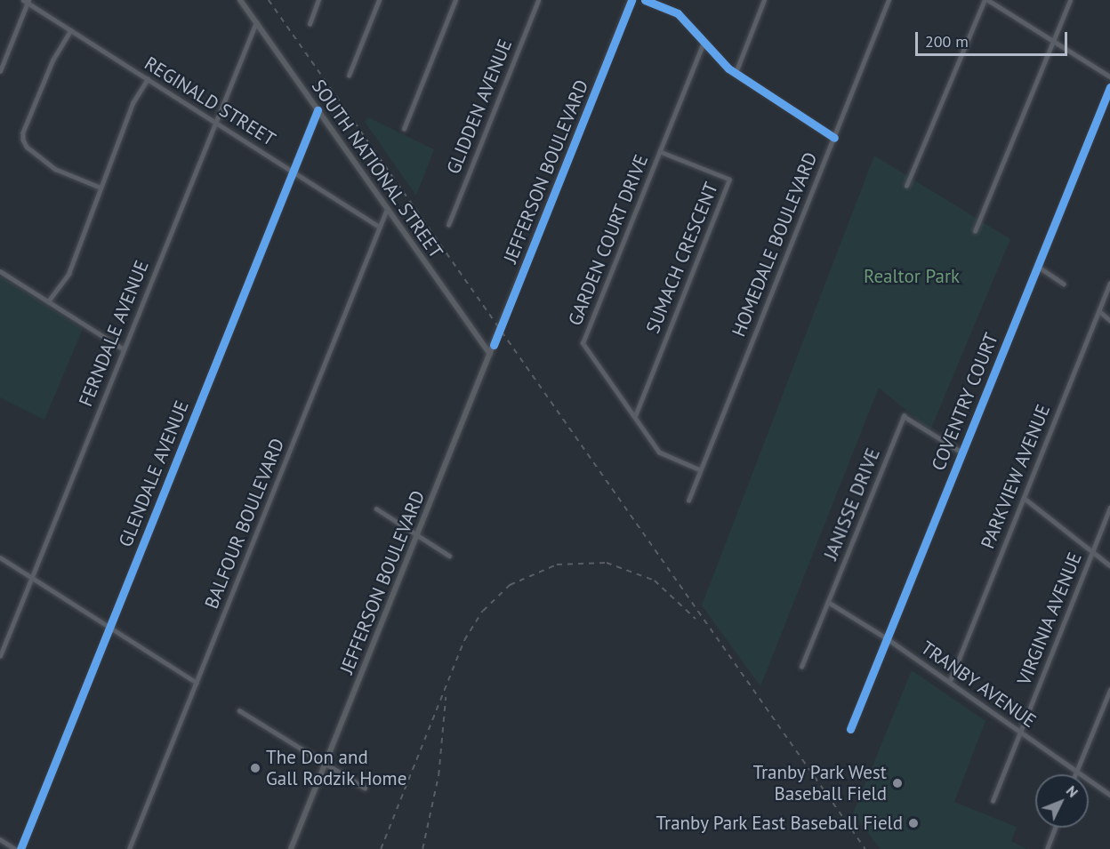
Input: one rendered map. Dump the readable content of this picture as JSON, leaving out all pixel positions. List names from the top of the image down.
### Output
{
  "streets": {
    "street": [
      "REGINALD STREET",
      "GLIDDEN AVENUE",
      "SOUTH NATIONAL STREET",
      "JEFFERSON BOULEVARD",
      "GARDEN COURT DRIVE",
      "HOMEDALE BOULEVARD",
      "SUMACH CRESCENT",
      "FERNDALE AVENUE",
      "COVENTRY COURT",
      "GLENDALE AVENUE",
      "PARKVIEW AVENUE",
      "JANISSE DRIVE",
      "BALFOUR BOULEVARD",
      "VIRGINIA AVENUE",
      "TRANBY AVENUE"
    ]
  },
  "crossings": [
    ["REGINALD STREET", "FERNDALE AVENUE"],
    ["REGINALD STREET", "GLENDALE AVENUE"],
    ["REGINALD STREET", "BALFOUR BOULEVARD"],
    ["SOUTH NATIONAL STREET", "JEFFERSON BOULEVARD"],
    ["SOUTH NATIONAL STREET", "FERNDALE AVENUE"],
    ["SOUTH NATIONAL STREET", "GLENDALE AVENUE"],
    ["SOUTH NATIONAL STREET", "BALFOUR BOULEVARD"],
    ["GARDEN COURT DRIVE", "HOMEDALE BOULEVARD"],
    ["GARDEN COURT DRIVE", "SUMACH CRESCENT"],
    ["COVENTRY COURT", "JANISSE DRIVE"],
    ["COVENTRY COURT", "TRANBY AVENUE"],
    ["PARKVIEW AVENUE", "TRANBY AVENUE"],
    ["JANISSE DRIVE", "TRANBY AVENUE"],
    ["VIRGINIA AVENUE", "TRANBY AVENUE"]
  ],
  "parks": ["Realtor Park"],
  "places": ["The Don and Gall Rodzik Home", "Tranby Park West Baseball Field", "Tranby Park East Baseball Field"],
  "scale_bar": "200 m",
  "north": "top right"
}
